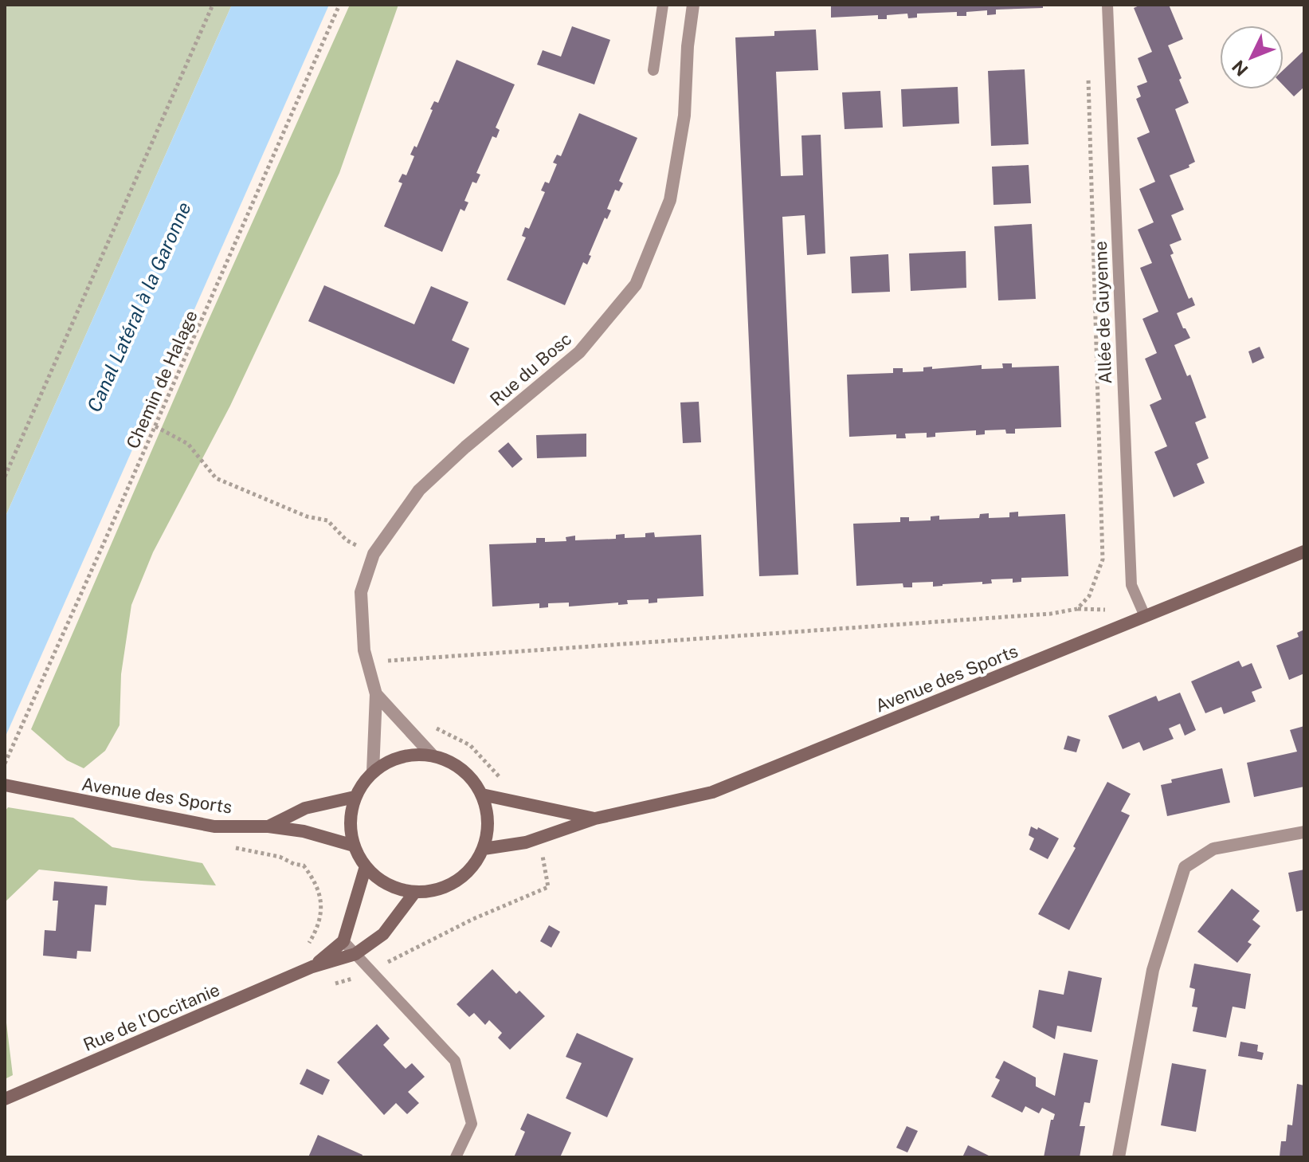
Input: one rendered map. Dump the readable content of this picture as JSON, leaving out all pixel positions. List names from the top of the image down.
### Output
{
  "streets": {
    "main road": ["Avenue des Sports", "Rue de l'Occitanie"],
    "street": ["Rue du Bosc"],
    "lane": ["Allée de Guyenne"],
    "path": ["Chemin de Halage"]
  },
  "crossings": [
    ["Allée de Guyenne", "Avenue des Sports"],
    ["Rue du Bosc", "Avenue des Sports"]
  ],
  "water": ["Canal Latéral à la Garonne"],
  "north": "bottom left"
}
